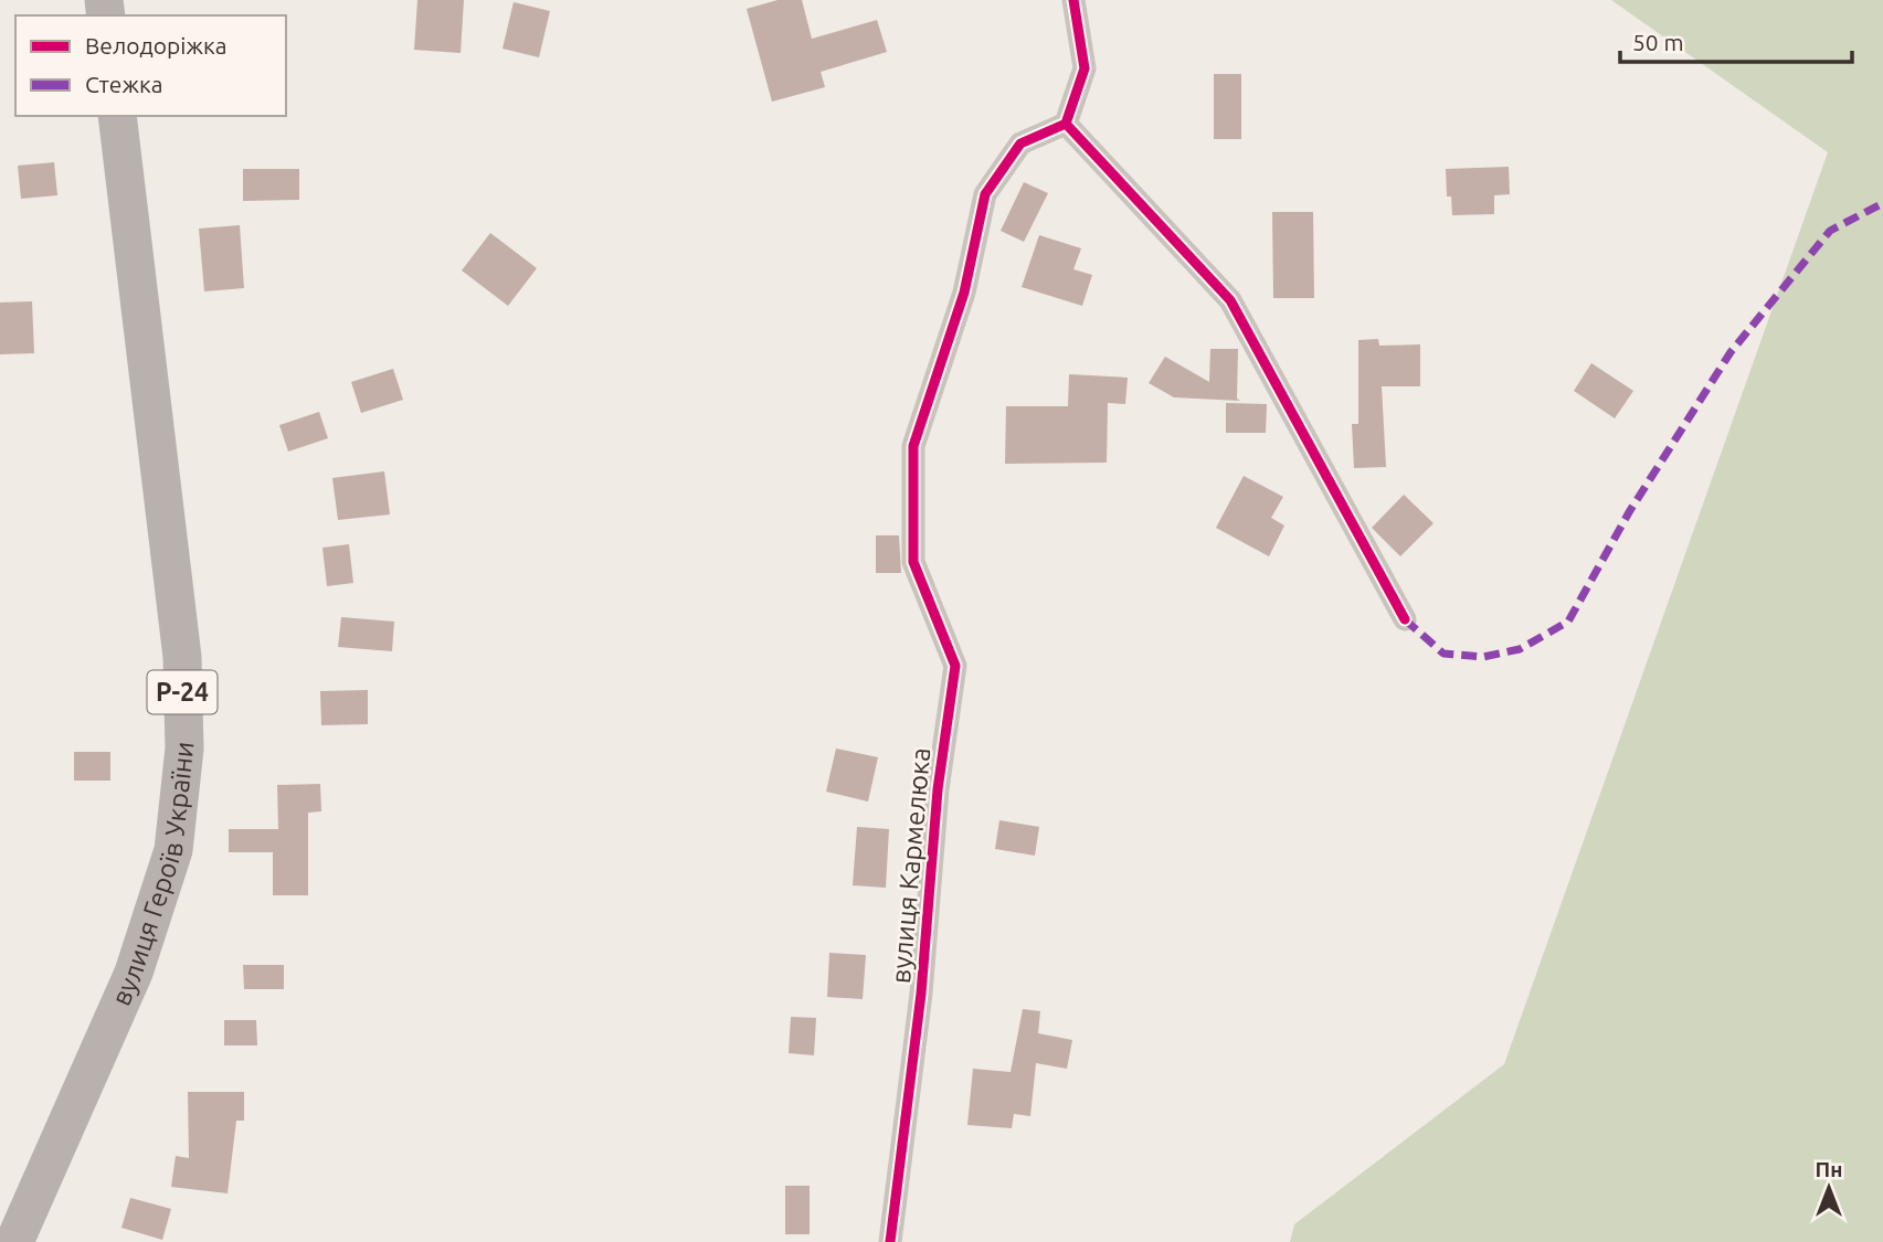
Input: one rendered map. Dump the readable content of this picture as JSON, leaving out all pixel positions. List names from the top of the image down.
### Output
{
  "streets": {
    "main road": ["Р-24", "вулиця Героїв України"],
    "street": ["вулиця Кармелюка"]
  },
  "legend": ["Велодоріжка", "Стежка"],
  "scale_bar": "50 m",
  "north": "top"
}
